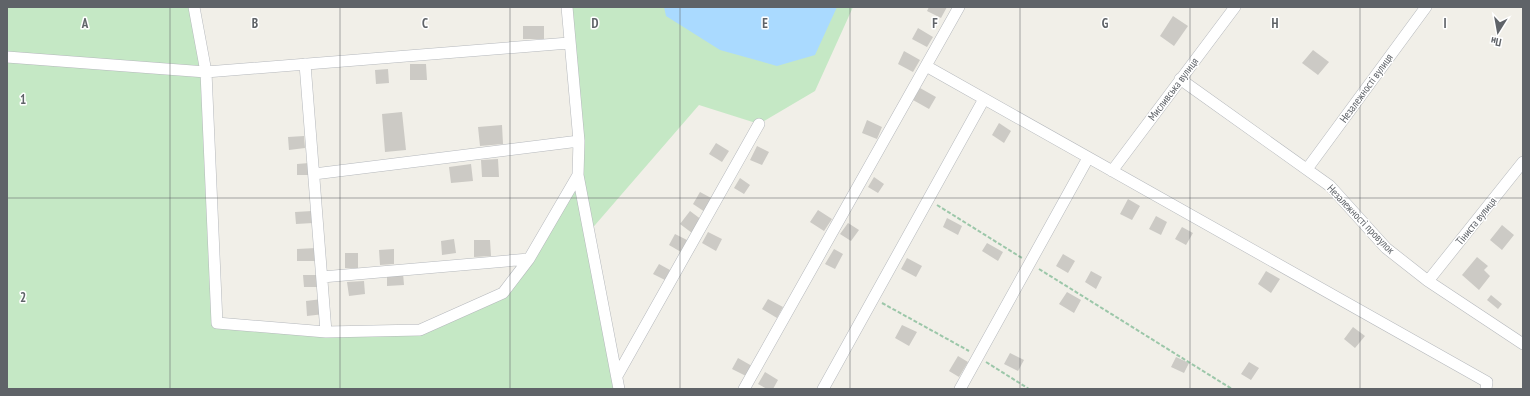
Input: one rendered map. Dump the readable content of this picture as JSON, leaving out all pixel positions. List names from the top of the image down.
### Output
{
  "streets": {
    "street": [
      "Незалежності вулиця",
      "Мисливська вулиця",
      "Незалежності провулок",
      "Тіниста вулиця"
    ]
  },
  "crossings": [
    ["Незалежності вулиця", "Незалежності провулок"],
    ["Мисливська вулиця", "Незалежності провулок"],
    ["Незалежності провулок", "Тіниста вулиця"]
  ],
  "north": "bottom",
  "grid": {
    "columns": [
      "A",
      "B",
      "C",
      "D",
      "E",
      "F",
      "G",
      "H",
      "I"
    ],
    "rows": ["1", "2"]
  }
}
